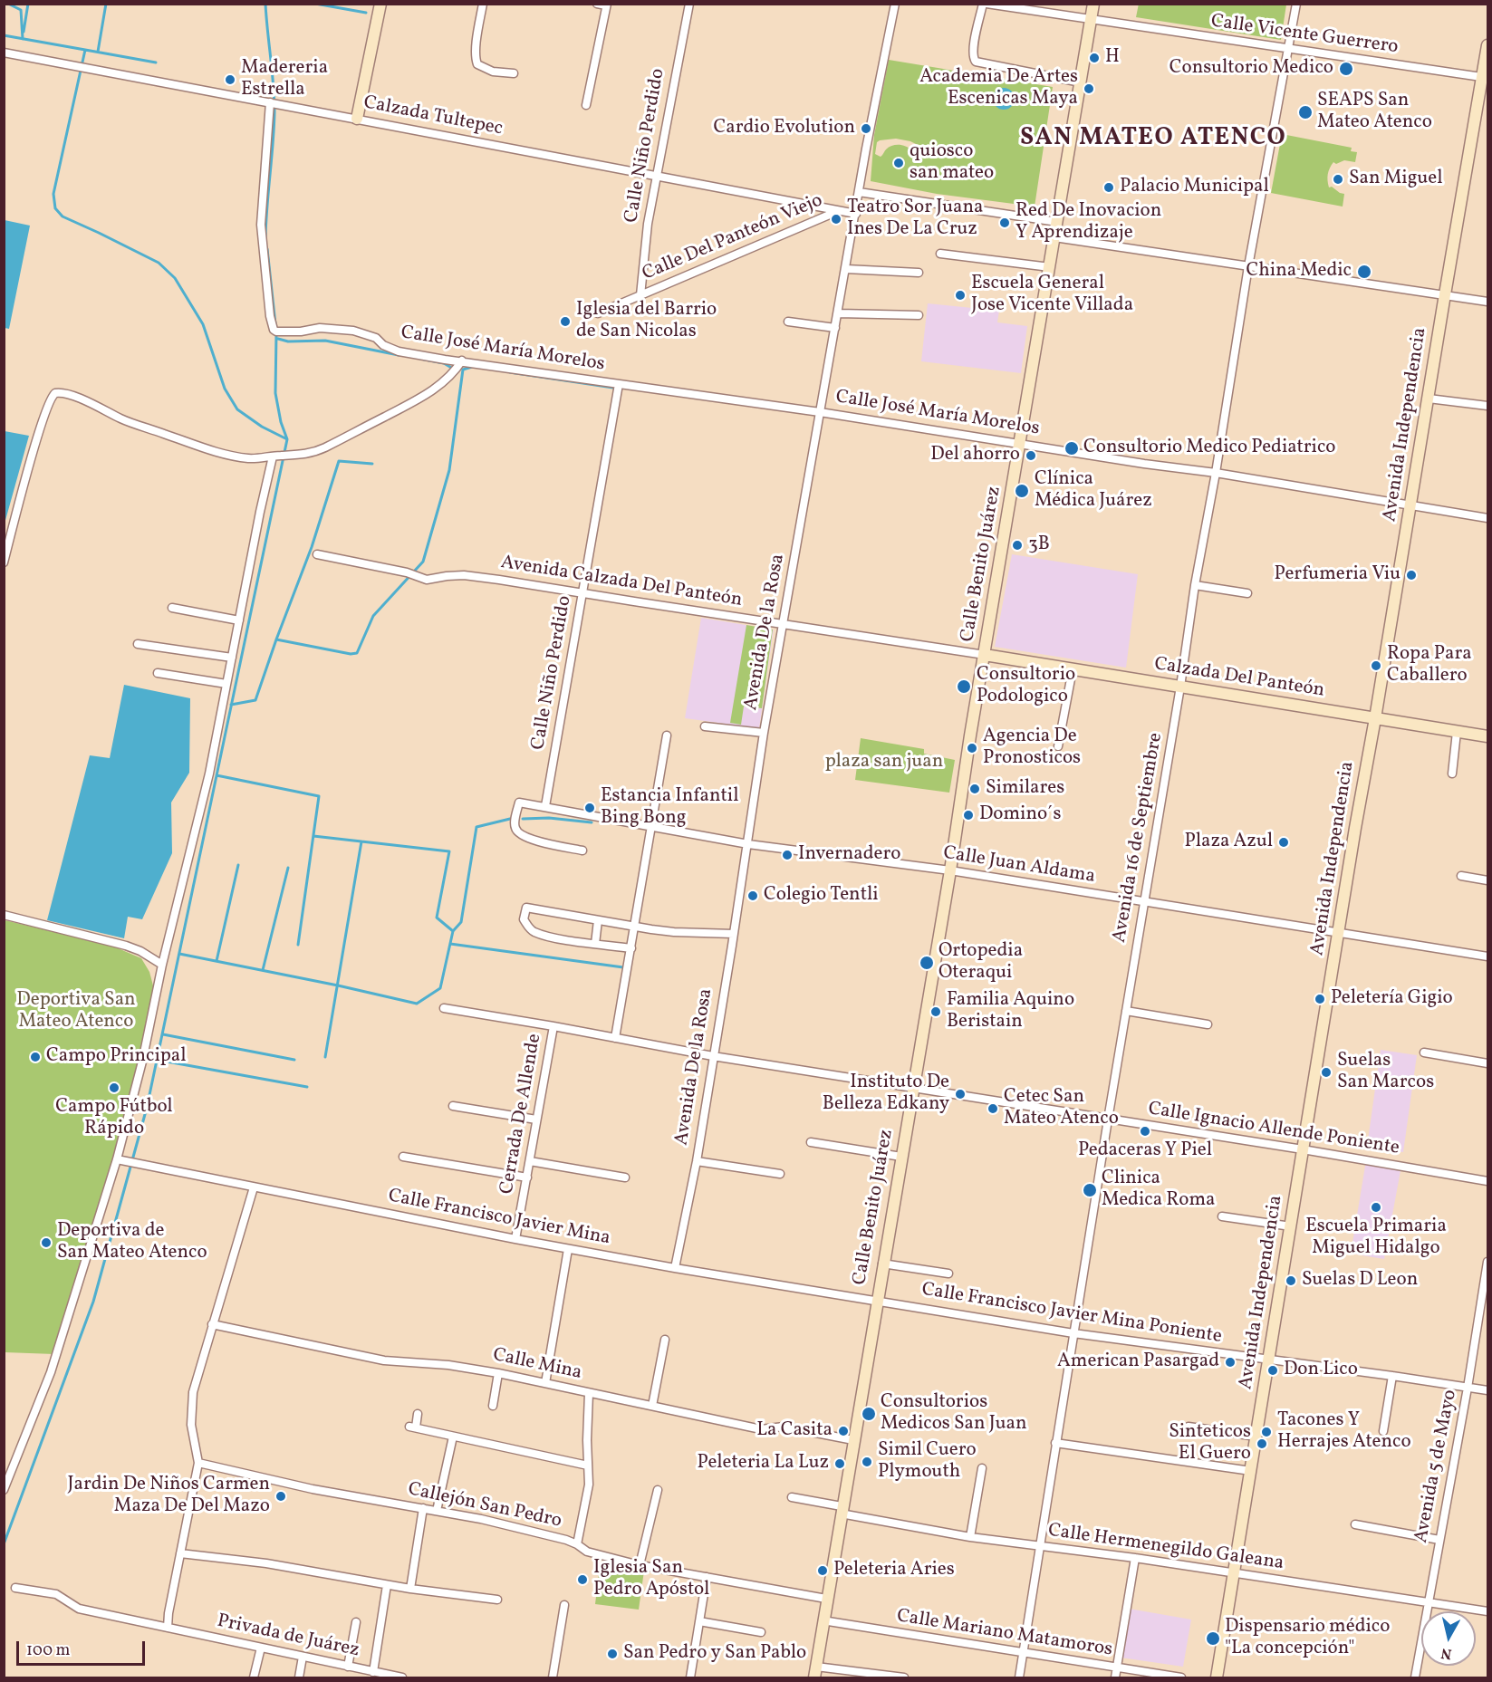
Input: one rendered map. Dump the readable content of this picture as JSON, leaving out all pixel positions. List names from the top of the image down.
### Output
{
  "streets": {
    "main road": ["Avenida Independencia", "Calle Benito Juárez", "Calzada Del Panteón"],
    "street": [
      "Calle Vicente Guerrero",
      "Calzada Tultepec",
      "Calle Niño Perdido",
      "Calle Del Panteón Viejo",
      "Calle José María Morelos",
      "Avenida Calzada Del Panteón",
      "Avenida De la Rosa",
      "Avenida 16 de Septiembre",
      "Calle Juan Aldama",
      "Cerrada De Allende",
      "Calle Ignacio Allende Poniente",
      "Calle Francisco Javier Mina",
      "Calle Francisco Javier Mina Poniente",
      "Calle Mina",
      "Avenida 5 de Mayo",
      "Callejón San Pedro",
      "Calle Hermenegildo Galeana",
      "Calle Mariano Matamoros",
      "Privada de Juárez"
    ]
  },
  "crossings": [
    ["Calle Vicente Guerrero", "Avenida Independencia"],
    ["Calle Vicente Guerrero", "Calle Benito Juárez"],
    ["Calle Vicente Guerrero", "Avenida 16 de Septiembre"],
    ["Calzada Tultepec", "Calle Niño Perdido"],
    ["Calzada Tultepec", "Calle Del Panteón Viejo"],
    ["Calzada Tultepec", "Calle José María Morelos"],
    ["Calzada Tultepec", "Avenida De la Rosa"],
    ["Calle Niño Perdido", "Calle Del Panteón Viejo"],
    ["Calle Niño Perdido", "Calle José María Morelos"],
    ["Calle Niño Perdido", "Avenida Calzada Del Panteón"],
    ["Calle Niño Perdido", "Calle Juan Aldama"],
    ["Calle José María Morelos", "Avenida Independencia"],
    ["Calle José María Morelos", "Calle Benito Juárez"],
    ["Calle José María Morelos", "Avenida De la Rosa"],
    ["Calle José María Morelos", "Avenida 16 de Septiembre"],
    ["Avenida Independencia", "Calzada Del Panteón"],
    ["Avenida Independencia", "Calle Juan Aldama"],
    ["Avenida Independencia", "Calle Ignacio Allende Poniente"],
    ["Avenida Independencia", "Calle Francisco Javier Mina Poniente"],
    ["Avenida Independencia", "Calle Hermenegildo Galeana"],
    ["Calle Benito Juárez", "Avenida Calzada Del Panteón"],
    ["Calle Benito Juárez", "Calzada Del Panteón"],
    ["Calle Benito Juárez", "Calle Juan Aldama"],
    ["Calle Benito Juárez", "Calle Ignacio Allende Poniente"],
    ["Calle Benito Juárez", "Calle Francisco Javier Mina"],
    ["Calle Benito Juárez", "Calle Francisco Javier Mina Poniente"],
    ["Calle Benito Juárez", "Calle Mina"],
    ["Calle Benito Juárez", "Callejón San Pedro"],
    ["Calle Benito Juárez", "Calle Hermenegildo Galeana"],
    ["Calle Benito Juárez", "Calle Mariano Matamoros"],
    ["Avenida Calzada Del Panteón", "Avenida De la Rosa"],
    ["Avenida Calzada Del Panteón", "Calzada Del Panteón"],
    ["Avenida De la Rosa", "Calle Juan Aldama"],
    ["Avenida De la Rosa", "Calle Ignacio Allende Poniente"],
    ["Avenida De la Rosa", "Calle Francisco Javier Mina"],
    ["Calzada Del Panteón", "Avenida 16 de Septiembre"],
    ["Avenida 16 de Septiembre", "Calle Juan Aldama"],
    ["Avenida 16 de Septiembre", "Calle Ignacio Allende Poniente"],
    ["Avenida 16 de Septiembre", "Calle Francisco Javier Mina Poniente"],
    ["Avenida 16 de Septiembre", "Calle Hermenegildo Galeana"],
    ["Avenida 16 de Septiembre", "Calle Mariano Matamoros"],
    ["Cerrada De Allende", "Calle Ignacio Allende Poniente"],
    ["Cerrada De Allende", "Calle Francisco Javier Mina"],
    ["Calle Francisco Javier Mina", "Calle Francisco Javier Mina Poniente"],
    ["Calle Francisco Javier Mina Poniente", "Avenida 5 de Mayo"],
    ["Avenida 5 de Mayo", "Calle Hermenegildo Galeana"]
  ],
  "districts": ["SAN MATEO ATENCO"],
  "parks": ["plaza san juan", "Deportiva San Mateo Atenco"],
  "places": [
    "H",
    "Consultorio Medico",
    "Madereria Estrella",
    "Academia De Artes Escenicas Maya",
    "SEAPS San Mateo Atenco",
    "Cardio Evolution",
    "quiosco san mateo",
    "San Miguel",
    "Palacio Municipal",
    "Teatro Sor Juana Ines De La Cruz",
    "Red De Inovacion Y Aprendizaje",
    "China Medic",
    "Escuela General Jose Vicente Villada",
    "Iglesia del Barrio de San Nicolas",
    "Consultorio Medico Pediatrico",
    "Del ahorro",
    "Clínica Médica Juárez",
    "3B",
    "Perfumeria Viu",
    "Ropa Para Caballero",
    "Consultorio Podologico",
    "Agencia De Pronosticos",
    "Similares",
    "Estancia Infantil Bing Bong",
    "Domino´s",
    "Plaza Azul",
    "Invernadero",
    "Colegio Tentli",
    "Ortopedia Oteraqui",
    "Peletería Gigio",
    "Familia Aquino Beristain",
    "Campo Principal",
    "Suelas San Marcos",
    "Campo Fútbol Rápido",
    "Instituto De Belleza Edkany",
    "Cetec San Mateo Atenco",
    "Pedaceras Y Piel",
    "Clinica Medica Roma",
    "Escuela Primaria Miguel Hidalgo",
    "Deportiva de San Mateo Atenco",
    "Suelas D Leon",
    "American Pasargad",
    "Don Lico",
    "Consultorios Medicos San Juan",
    "La Casita",
    "Tacones Y Herrajes Atenco",
    "Sinteticos El Guero",
    "Simil Cuero Plymouth",
    "Peleteria La Luz",
    "Jardin De Niños Carmen Maza De Del Mazo",
    "Peleteria Aries",
    "Iglesia San Pedro Apóstol",
    "Dispensario médico \"La concepción\"",
    "San Pedro y San Pablo"
  ],
  "scale_bar": "100 m",
  "north": "bottom"
}
